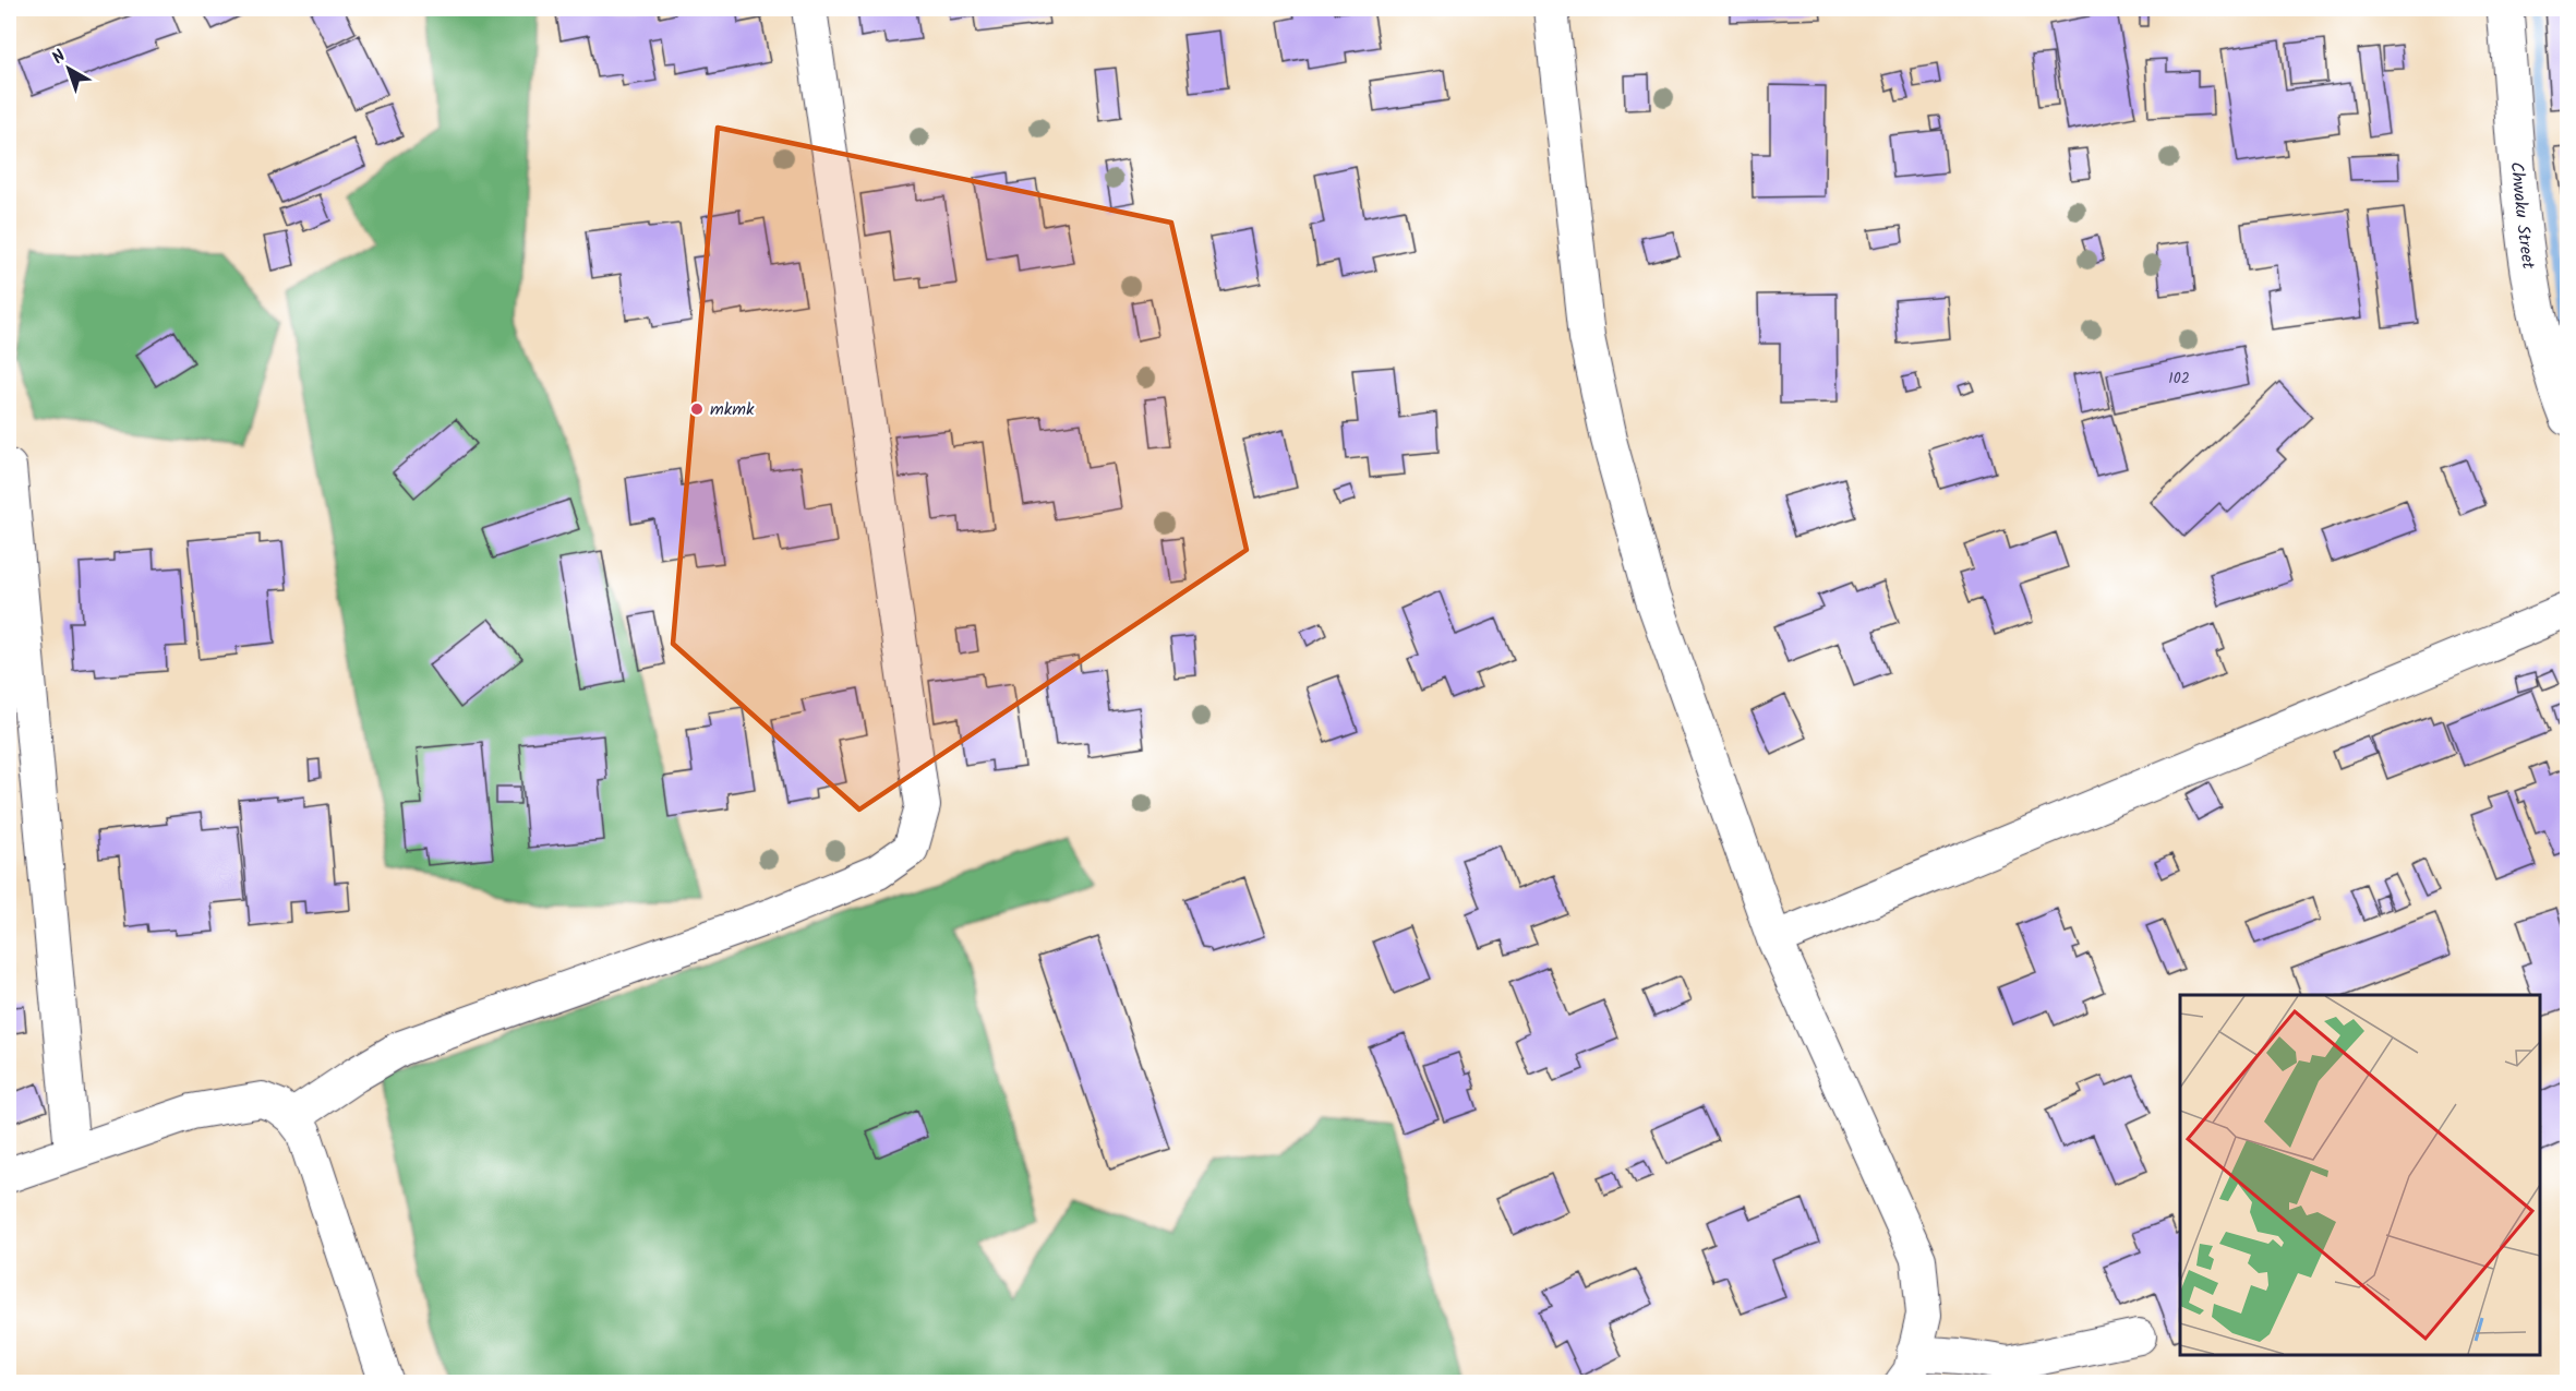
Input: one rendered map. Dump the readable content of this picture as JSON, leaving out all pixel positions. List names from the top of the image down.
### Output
{
  "streets": {
    "main road": ["Chwaku Street"]
  },
  "places": ["mkmk"],
  "house_numbers": ["102"],
  "north": "top left"
}
